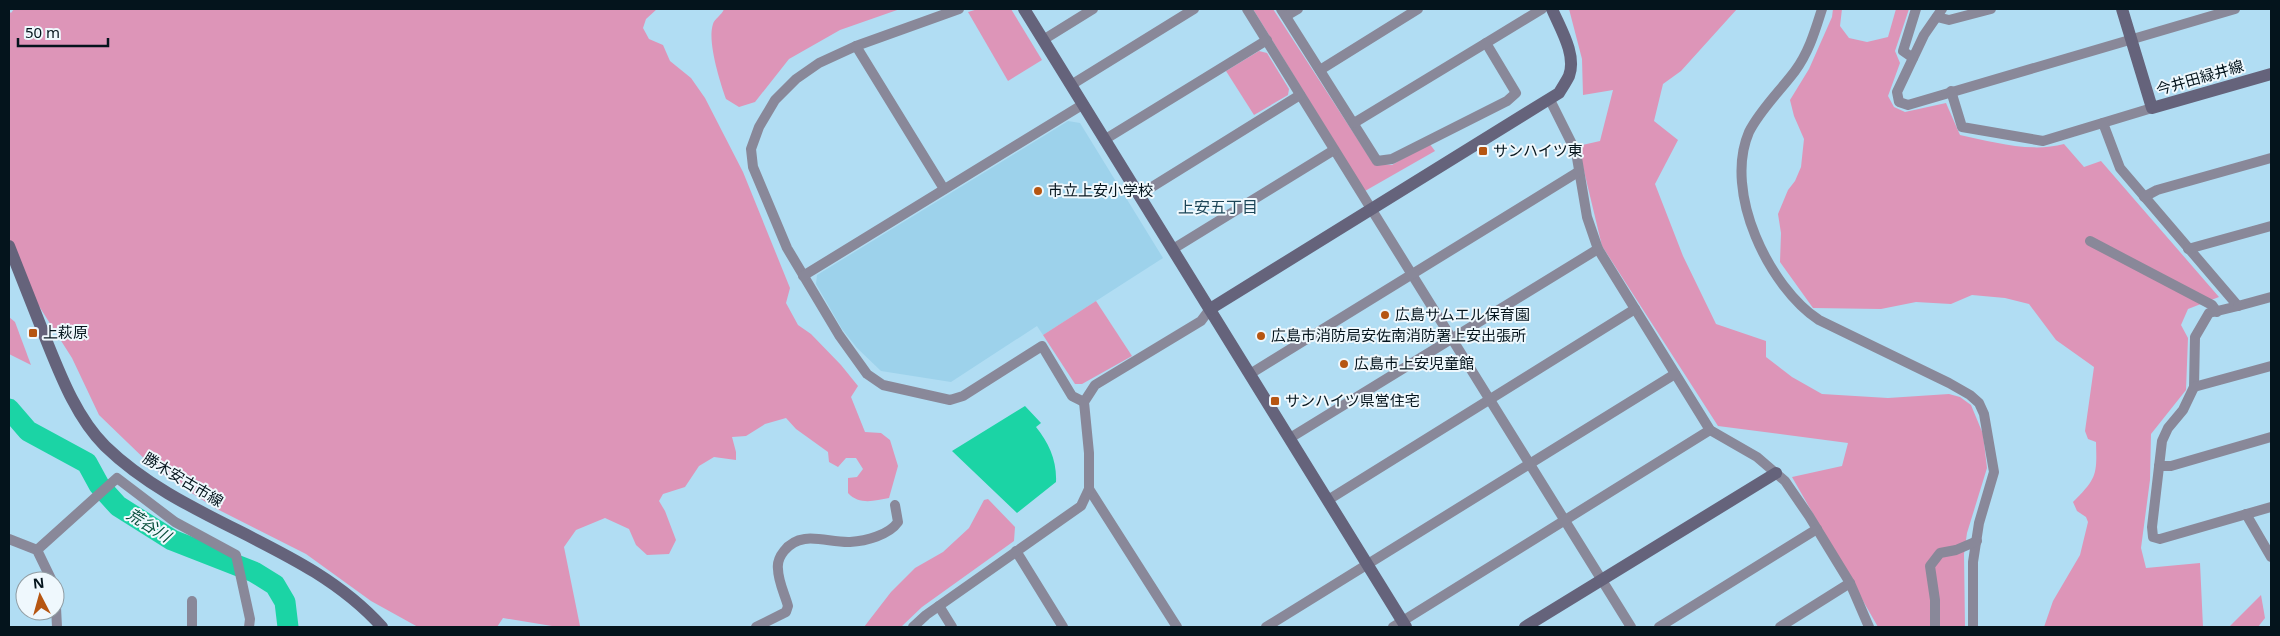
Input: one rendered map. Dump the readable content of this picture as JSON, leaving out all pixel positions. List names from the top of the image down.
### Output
{
  "streets": {
    "street": ["今井田緑井線", "勝木安古市線"]
  },
  "districts": ["上安五丁目"],
  "water": ["荒谷川"],
  "places": {
    "transit": ["サンハイツ東", "上萩原", "サンハイツ県営住宅"],
    "other": [
      "市立上安小学校",
      "広島サムエル保育園",
      "広島市消防局安佐南消防署上安出張所",
      "広島市上安児童館"
    ]
  },
  "scale_bar": "50 m",
  "north": "top"
}
